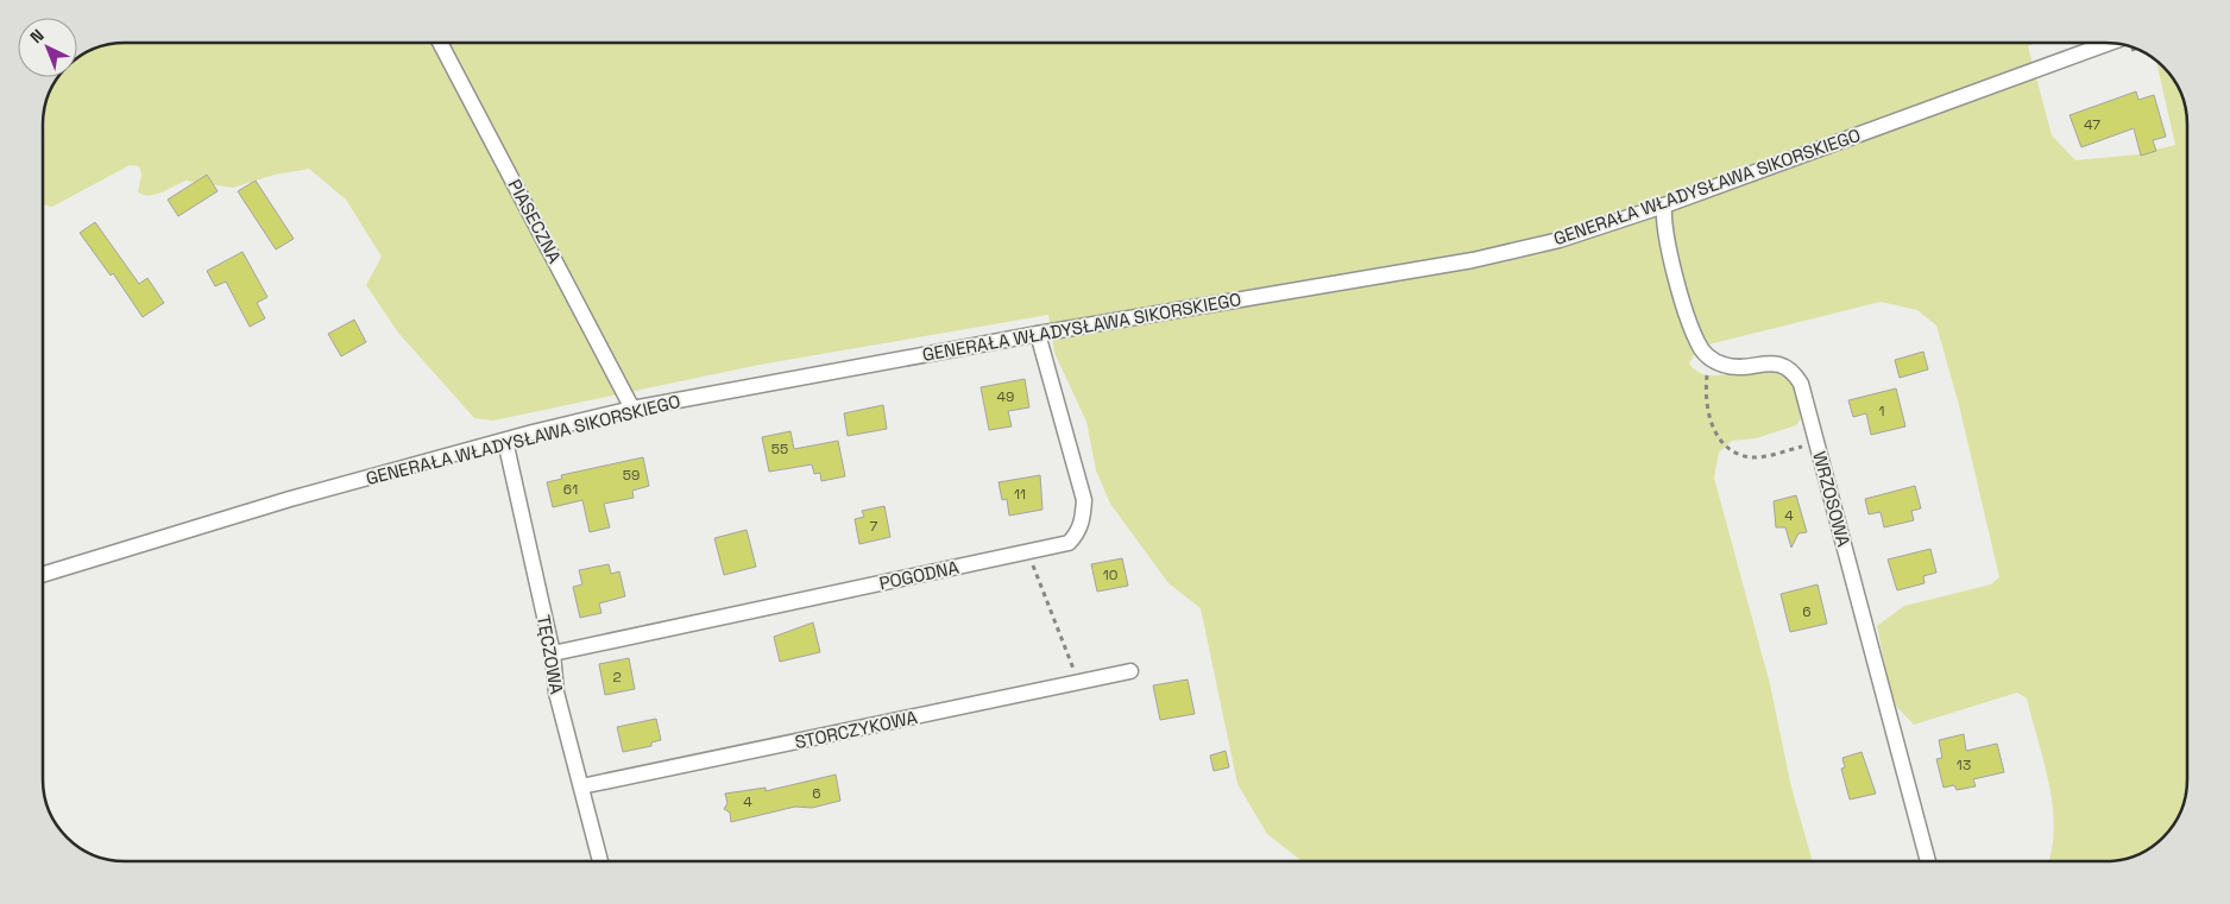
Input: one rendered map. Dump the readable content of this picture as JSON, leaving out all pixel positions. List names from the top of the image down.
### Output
{
  "streets": {
    "street": [
      "GENERAŁA WŁADYSŁAWA SIKORSKIEGO",
      "PIASECZNA",
      "WRZOSOWA",
      "POGODNA",
      "TĘCZOWA",
      "STORCZYKOWA"
    ]
  },
  "crossings": [
    ["GENERAŁA WŁADYSŁAWA SIKORSKIEGO", "PIASECZNA"],
    ["GENERAŁA WŁADYSŁAWA SIKORSKIEGO", "POGODNA"],
    ["GENERAŁA WŁADYSŁAWA SIKORSKIEGO", "TĘCZOWA"],
    ["POGODNA", "TĘCZOWA"],
    ["TĘCZOWA", "STORCZYKOWA"]
  ],
  "house_numbers": [
    "47",
    "49",
    "1",
    "55",
    "59",
    "61",
    "11",
    "4",
    "7",
    "10",
    "6",
    "2",
    "13",
    "6",
    "4"
  ],
  "north": "top left"
}
